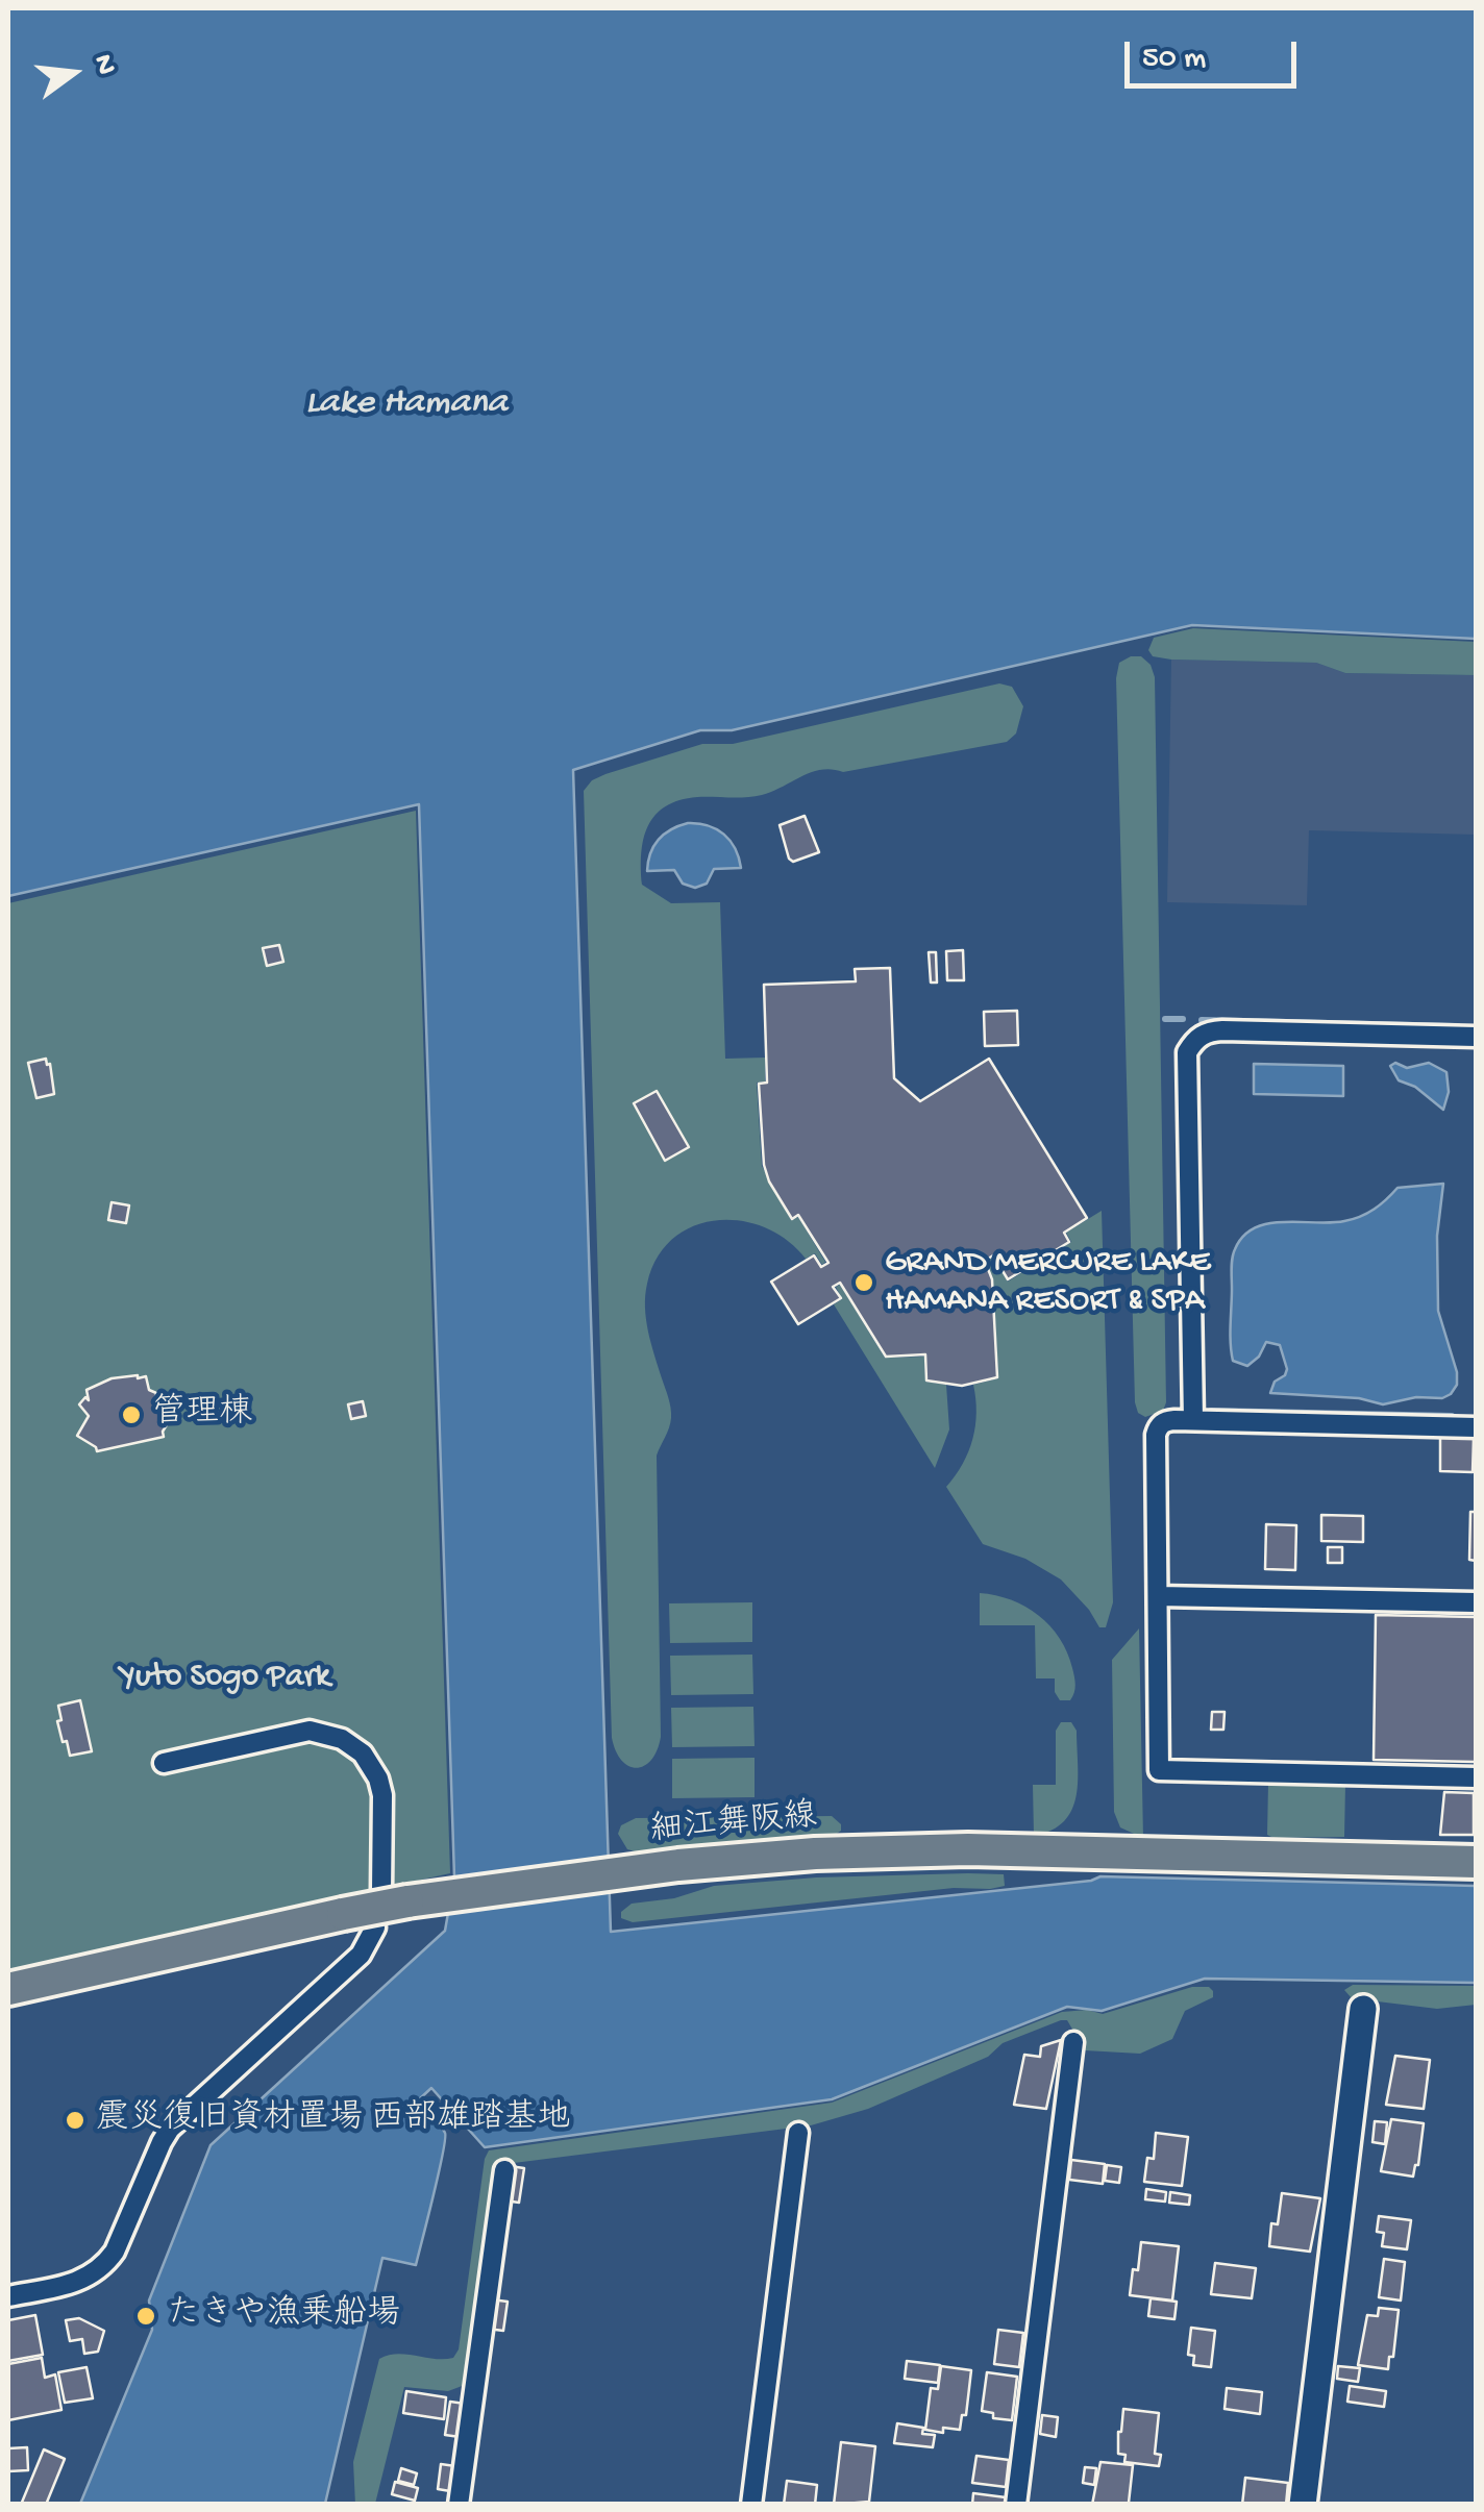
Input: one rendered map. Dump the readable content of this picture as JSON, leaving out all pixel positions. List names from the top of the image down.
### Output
{
  "streets": {
    "main road": ["細江舞阪線"]
  },
  "water": ["Lake Hamana"],
  "parks": ["Yuto Sogo Park"],
  "places": [
    "GRAND MERCURE LAKE HAMANA RESORT & SPA",
    "管理棟",
    "震災復旧資材置場 西部雄踏基地",
    "たきや漁乗船場"
  ],
  "scale_bar": "50 m",
  "north": "right"
}
